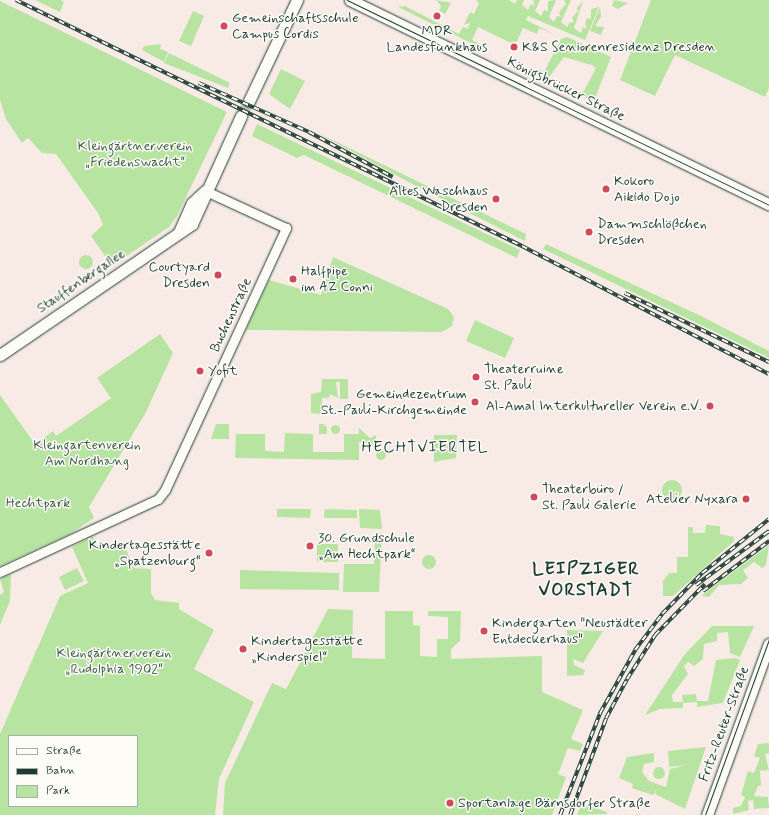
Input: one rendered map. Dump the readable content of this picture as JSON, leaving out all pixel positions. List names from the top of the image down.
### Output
{
  "streets": {
    "main road": ["Königsbrücker Straße", "Stauffenbergallee", "Fritz-Reuter-Straße"],
    "street": ["Buchenstraße"]
  },
  "crossings": [
    ["Stauffenbergallee", "Buchenstraße"]
  ],
  "districts": ["HECHTVIERTEL", "LEIPZIGER VORSTADT"],
  "parks": [
    "Kleingärtnerverein „Friedenswacht“",
    "Kleingartenverein Am Nordhang",
    "Hechtpark",
    "Kleingärtnerverein „Rudolphia 1902“"
  ],
  "places": [
    "MDR Landesfunkhaus",
    "Gemeinschaftsschule Campus Cordis",
    "K&S Seniorenresidenz Dresden",
    "Kokoro Aikido Dojo",
    "Altes Waschhaus Dresden",
    "Dammschlößchen Dresden",
    "Courtyard Dresden",
    "Halfpipe im AZ Conni",
    "Yofit",
    "Theaterruine St. Pauli",
    "Gemeindezentrum St.-Pauli-Kirchgemeinde",
    "Al-Amal Interkultureller Verein e.V.",
    "Theaterbüro / St. Pauli Galerie",
    "Atelier Nyxara",
    "30. Grundschule „Am Hechtpark“",
    "Kindertagesstätte „Spatzenburg“",
    "Kindergarten \"Neustädter Entdeckerhaus\"",
    "Kindertagesstätte „Kinderspiel“",
    "Sportanlage Bärnsdorfer Straße"
  ],
  "legend": ["Straße", "Bahn", "Park"]
}
